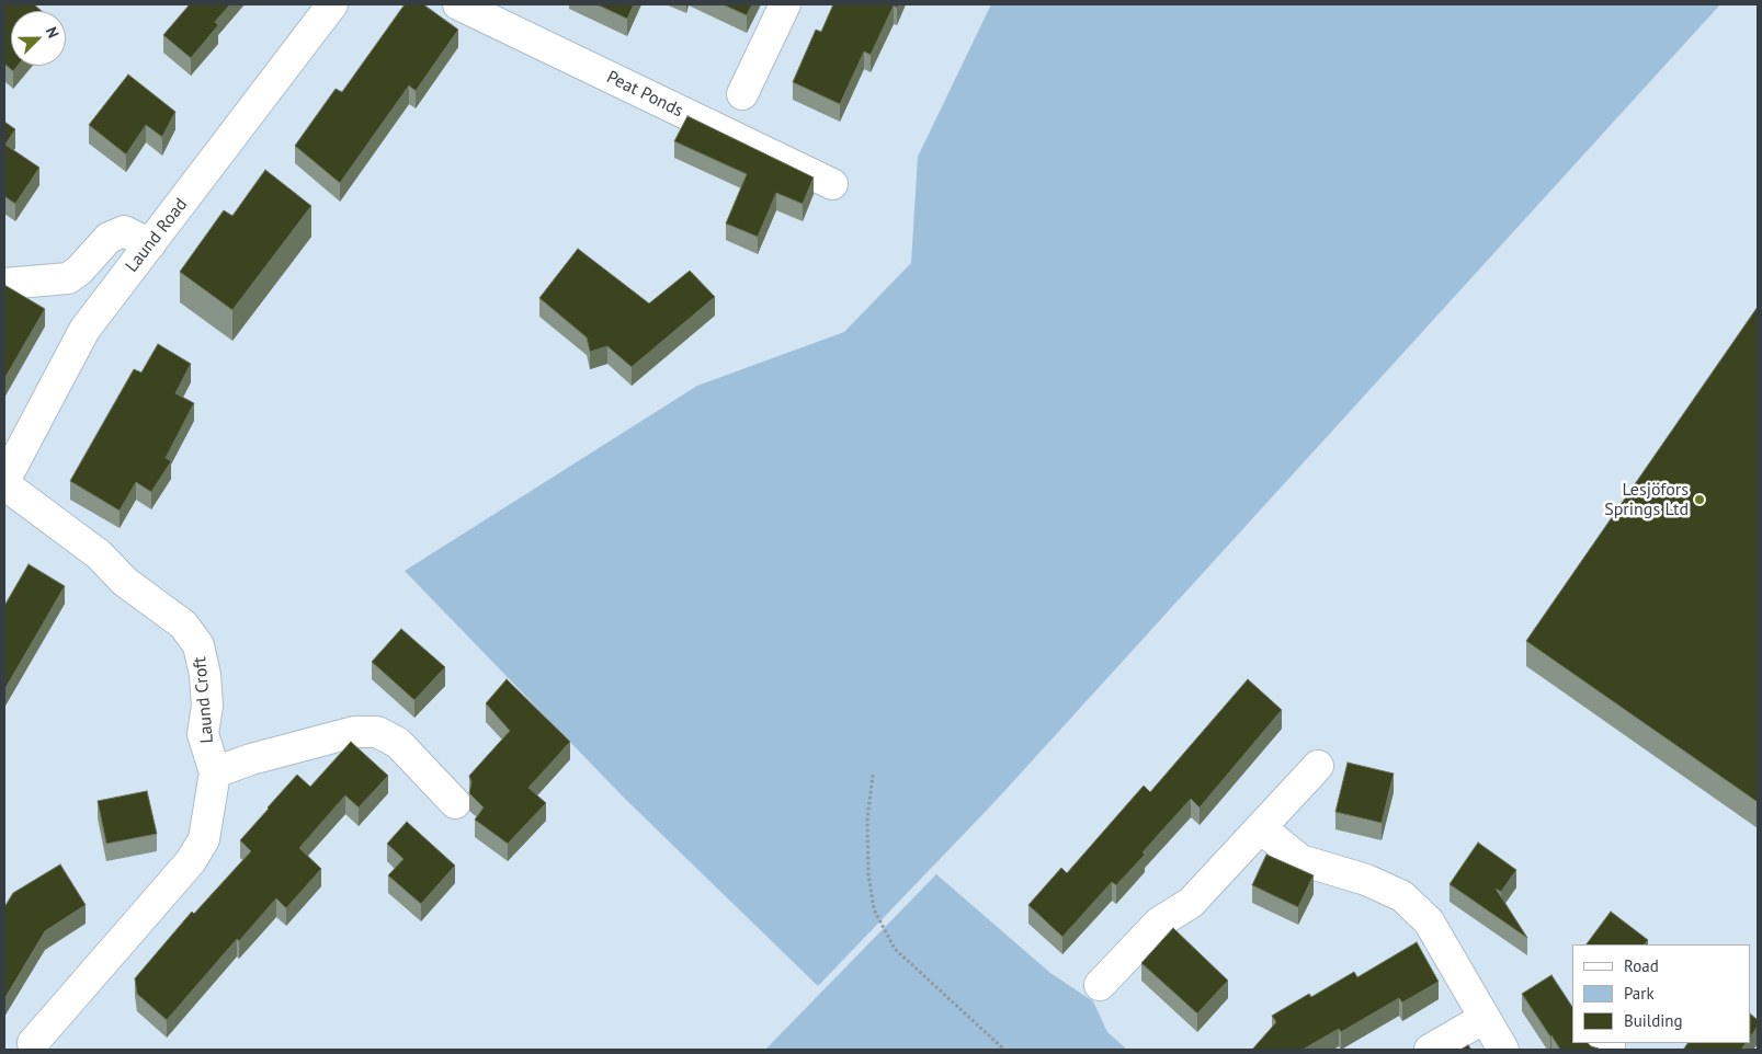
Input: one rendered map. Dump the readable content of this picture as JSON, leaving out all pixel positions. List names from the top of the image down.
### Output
{
  "streets": {
    "street": ["Peat Ponds", "Laund Road", "Laund Croft"]
  },
  "crossings": [
    ["Laund Road", "Laund Croft"]
  ],
  "places": ["Lesjöfors Springs Ltd"],
  "legend": ["Road", "Park", "Building"],
  "north": "top right"
}
